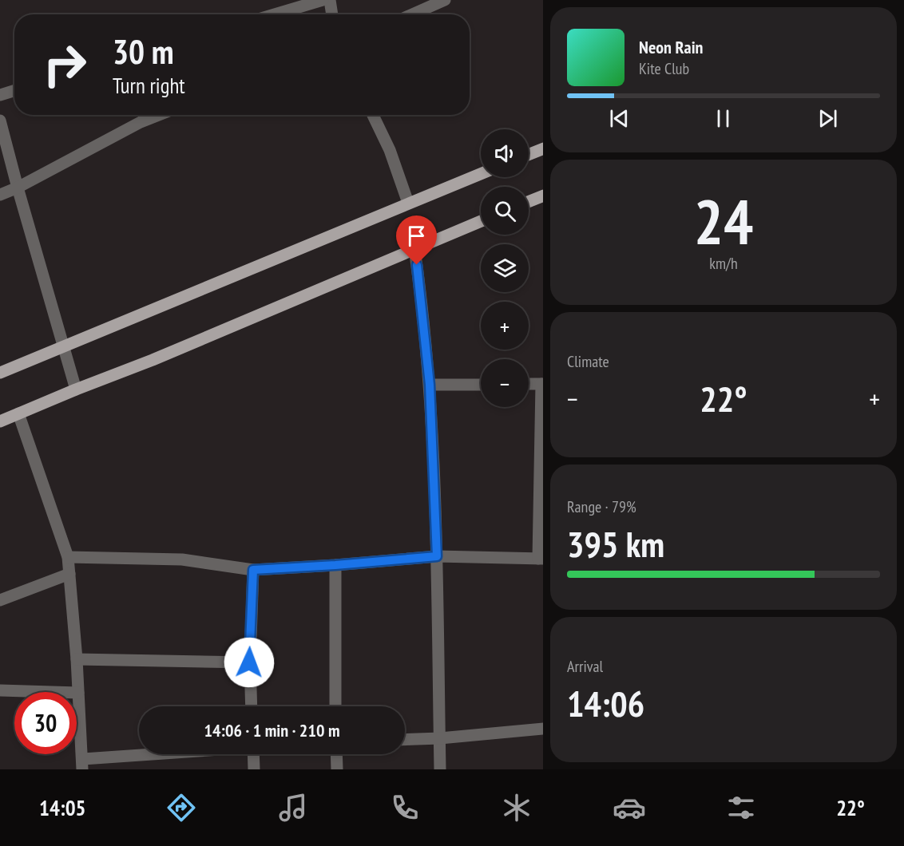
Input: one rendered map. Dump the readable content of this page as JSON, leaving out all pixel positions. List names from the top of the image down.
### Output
{
  "page": {
    "turn": ["30 m", "Turn right"],
    "song": ["Neon Rain", "Kite Club"],
    "map_buttons": ["+", "−"],
    "tile": [
      ["24", "km/h"],
      "Climate",
      ["Range · 79%", "395 km"],
      ["Arrival", "14:06"]
    ],
    "heat": ["−", "22°", "+"],
    "limit": "30",
    "trip": "14:06 · 1 min · 210 m",
    "tabs": ["14:05", "22°"]
  }
}
